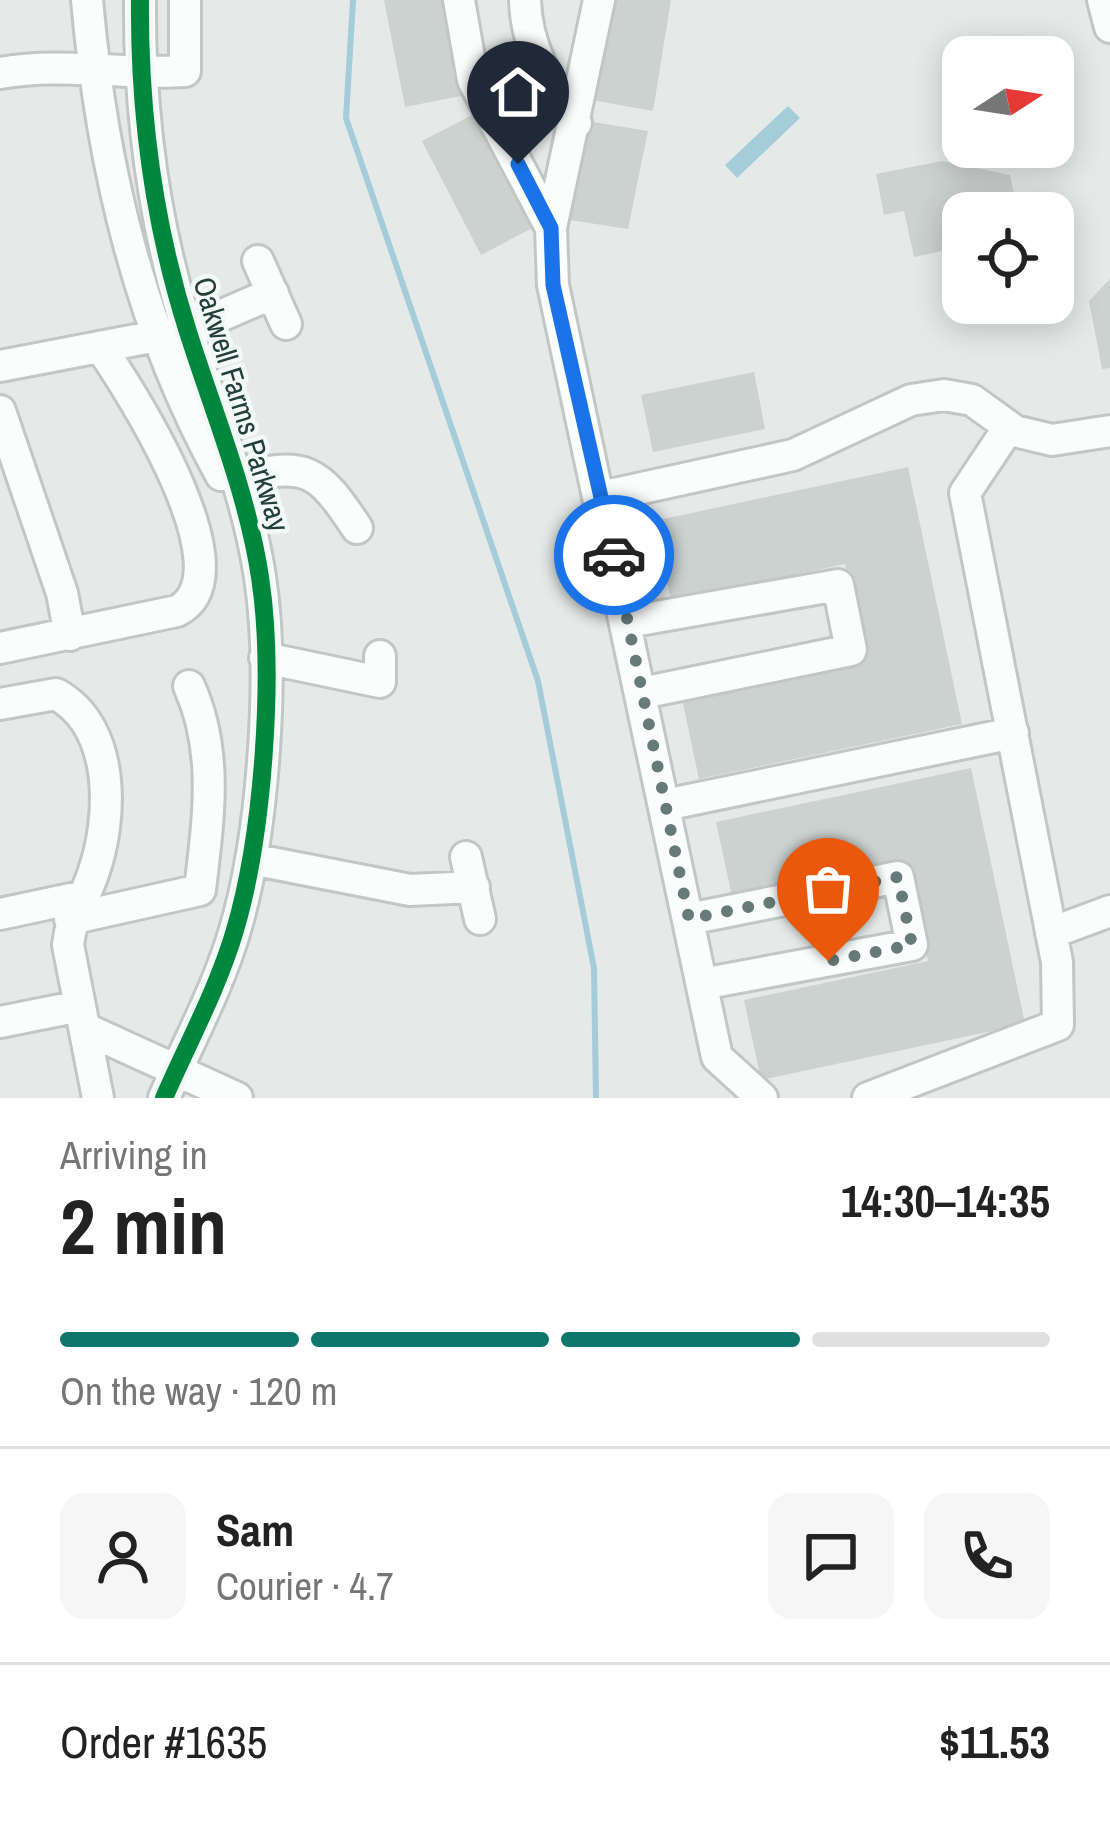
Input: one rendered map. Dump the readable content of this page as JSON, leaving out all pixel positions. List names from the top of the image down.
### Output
{
  "streets": {
    "street": ["Oakwell Farms Parkway"]
  },
  "north": "right",
  "page": {
    "heading": ["2 min", "Arriving in", "14:30–14:35"],
    "panel": [
      "Sam",
      "Courier · 4.7",
      "Order #1635",
      "$11.53"
    ],
    "bar": "On the way · 120 m"
  }
}
